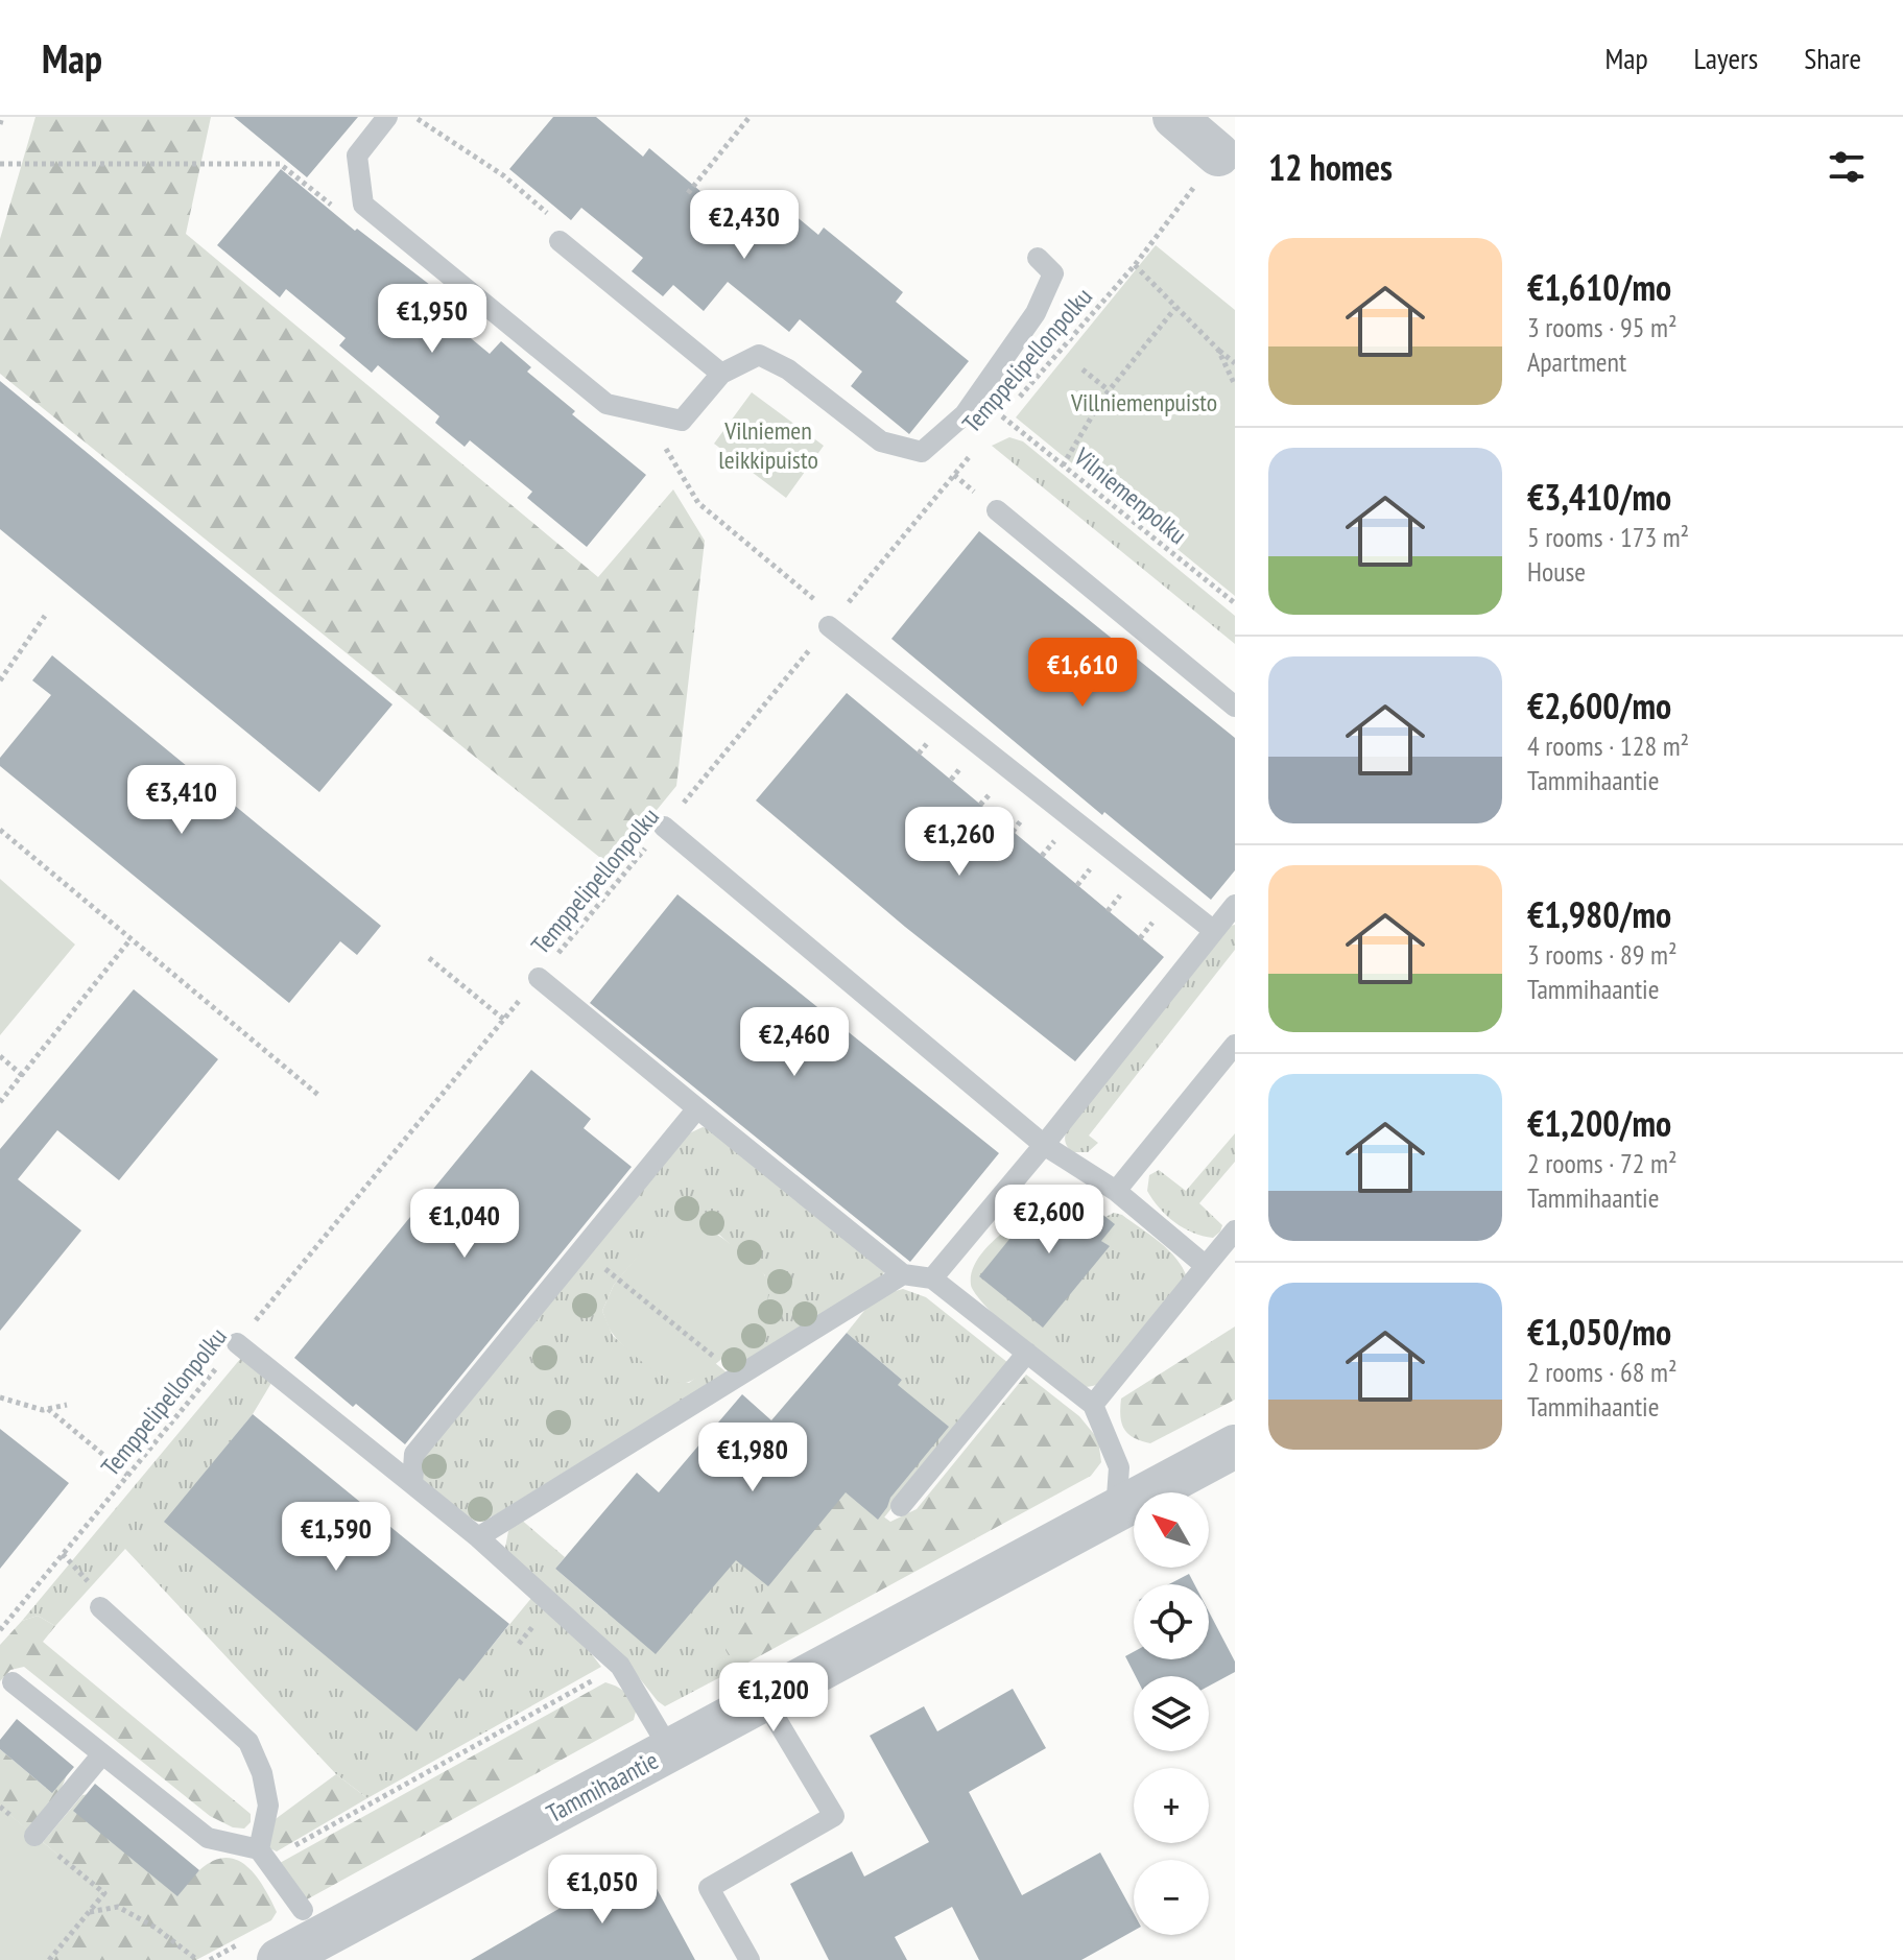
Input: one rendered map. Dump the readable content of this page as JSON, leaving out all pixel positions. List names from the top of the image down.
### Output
{
  "streets": {
    "street": ["Tammihaantie"],
    "path": ["Temppelipellonpolku", "Vilniemenpolku"]
  },
  "crossings": [
    ["Temppelipellonpolku", "Vilniemenpolku"]
  ],
  "parks": ["Villniemenpuisto", "Vilniemen leikkipuisto"],
  "north": "top left",
  "page": {
    "header": "Map",
    "nav": ["Map", "Layers", "Share"],
    "heading": "12 homes",
    "price": [
      "€2,430",
      "€1,950",
      "€1,610",
      "€3,410",
      "€1,260",
      "€2,460",
      "€2,600",
      "€1,040",
      "€1,980",
      "€1,590",
      "€1,200",
      "€1,050"
    ],
    "list": [
      {
        "name": "€1,610/mo",
        "note": "3 rooms · 95 m² · Apartment"
      },
      {
        "name": "€3,410/mo",
        "note": "5 rooms · 173 m² · House"
      },
      {
        "name": "€2,600/mo",
        "note": "4 rooms · 128 m² · Tammihaantie"
      },
      {
        "name": "€1,980/mo",
        "note": "3 rooms · 89 m² · Tammihaantie"
      },
      {
        "name": "€1,200/mo",
        "note": "2 rooms · 72 m² · Tammihaantie"
      },
      {
        "name": "€1,050/mo",
        "note": "2 rooms · 68 m² · Tammihaantie"
      }
    ],
    "map_buttons": ["+", "−"]
  }
}
